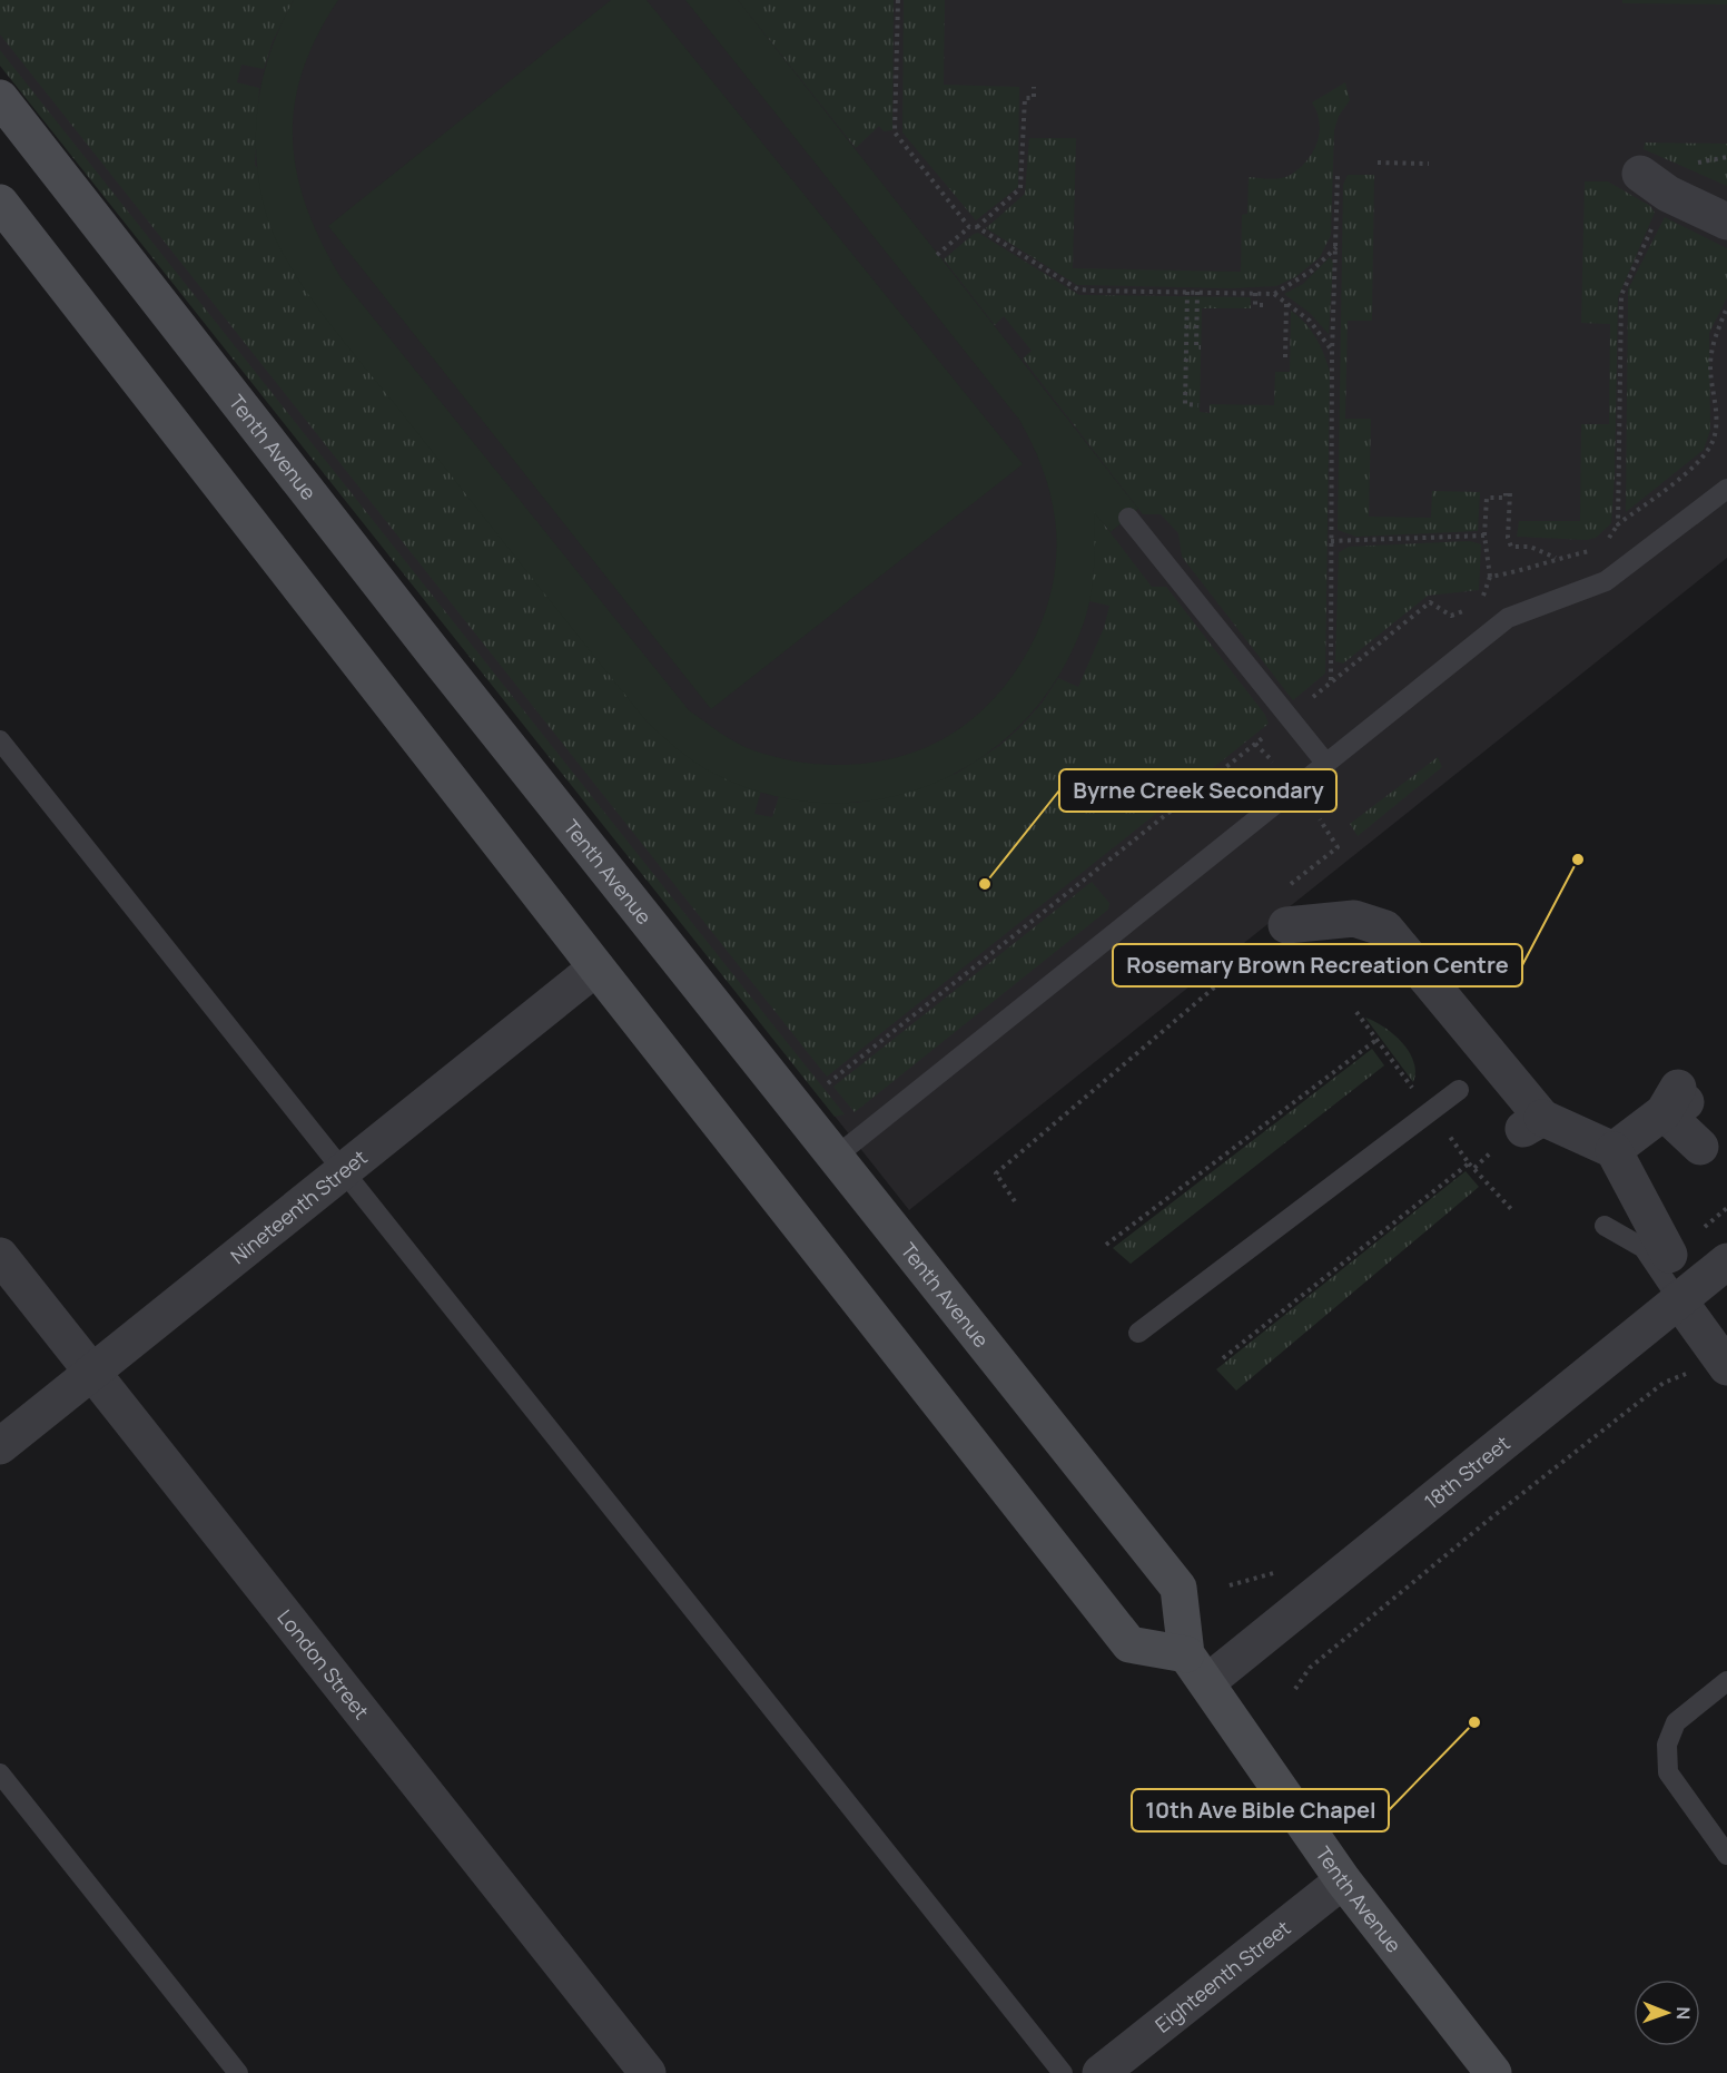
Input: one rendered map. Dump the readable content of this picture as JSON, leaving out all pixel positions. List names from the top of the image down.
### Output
{
  "streets": {
    "main road": ["Tenth Avenue"],
    "street": [
      "Nineteenth Street",
      "18th Street",
      "London Street",
      "Eighteenth Street"
    ]
  },
  "crossings": [
    ["Tenth Avenue", "18th Street"],
    ["Tenth Avenue", "Eighteenth Street"],
    ["Nineteenth Street", "London Street"]
  ],
  "places": ["Rosemary Brown Recreation Centre", "Byrne Creek Secondary", "10th Ave Bible Chapel"],
  "north": "right"
}
